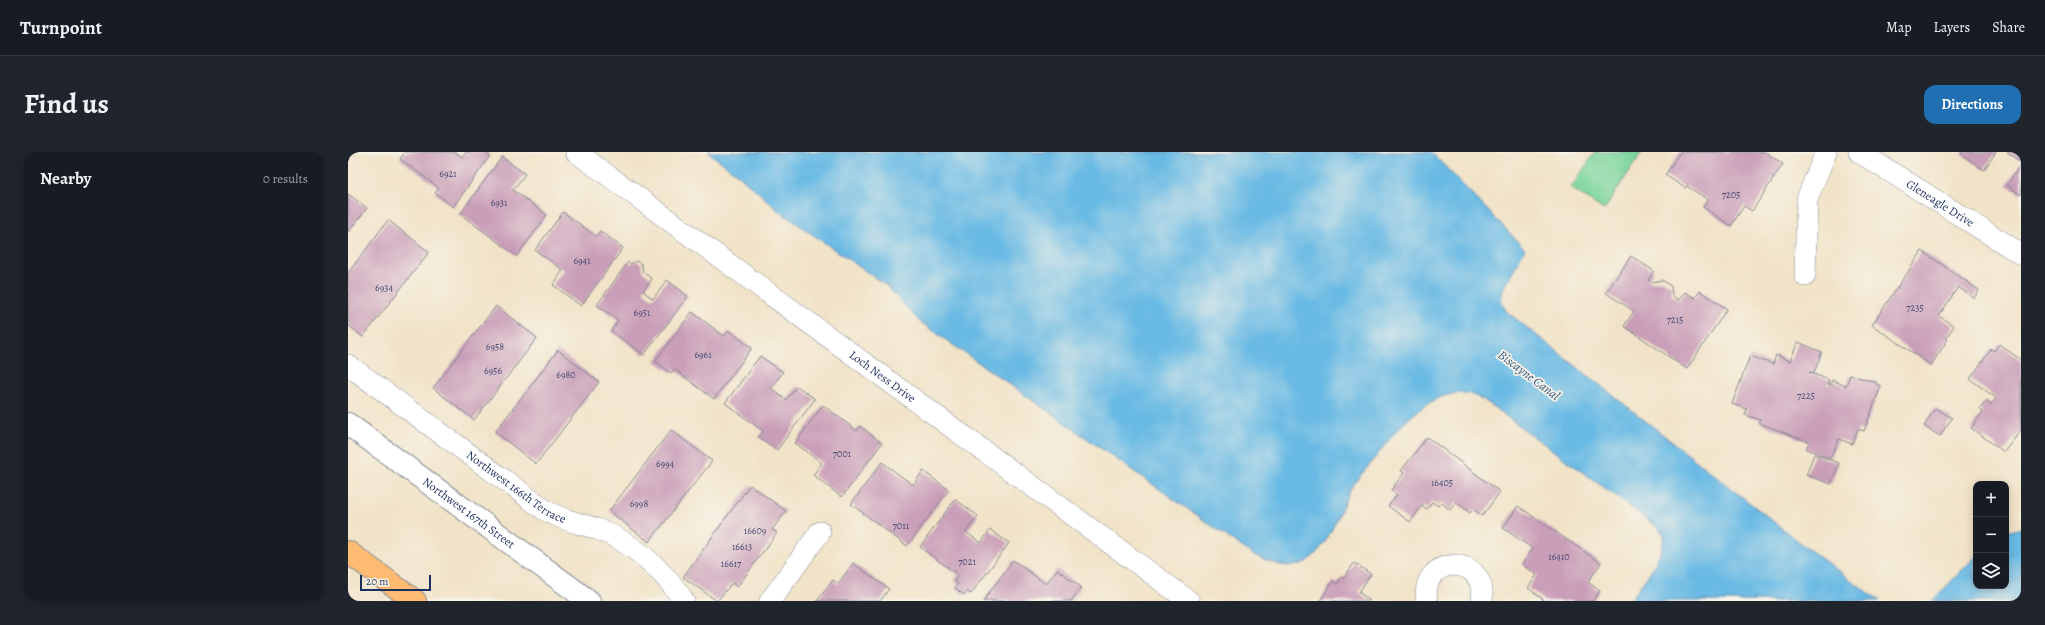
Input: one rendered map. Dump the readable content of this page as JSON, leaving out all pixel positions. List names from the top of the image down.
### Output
{
  "streets": {
    "street": [
      "Gleneagle Drive",
      "Loch Ness Drive",
      "Northwest 166th Terrace",
      "Northwest 167th Street"
    ]
  },
  "water": ["Biscayne Canal"],
  "house_numbers": [
    "6921",
    "7205",
    "6931",
    "6941",
    "6934",
    "7235",
    "6951",
    "7215",
    "6958",
    "6961",
    "6956",
    "6980",
    "7225",
    "7001",
    "6994",
    "16405",
    "6998",
    "7011",
    "16609",
    "16613",
    "16410",
    "7021",
    "16617"
  ],
  "scale_bar": "20 m",
  "page": {
    "header": "Turnpoint",
    "nav": ["Map", "Layers", "Share"],
    "title": "Find us",
    "buttons": "Directions",
    "heading": ["Nearby", "0 results"],
    "map_buttons": ["+", "−"],
    "scale": "20 m"
  }
}
